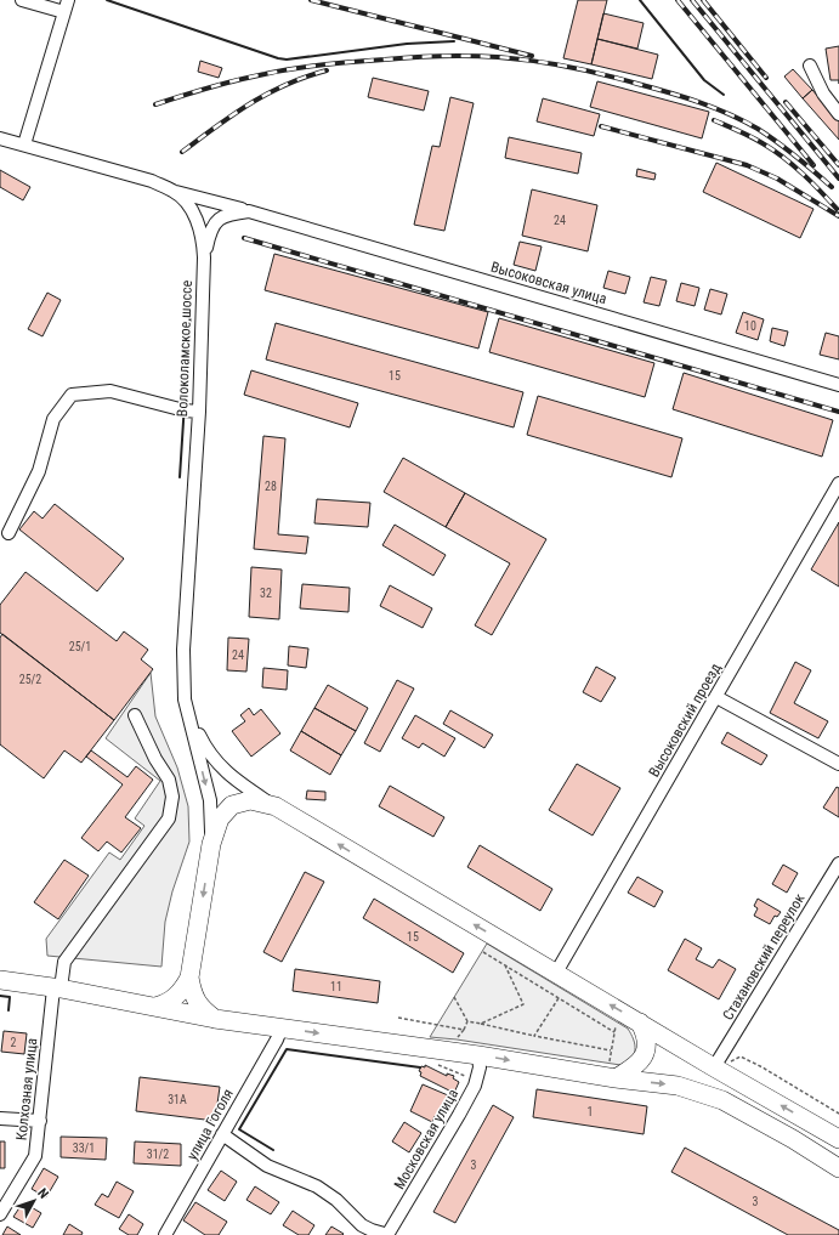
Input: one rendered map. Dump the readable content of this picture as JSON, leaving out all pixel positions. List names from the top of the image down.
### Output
{
  "streets": {
    "street": [
      "Высоковская улица",
      "Волоколамское шоссе",
      "Высоковский проезд",
      "Стахановский переулок",
      "Колхозная улица",
      "улица Гоголя",
      "Московская улица"
    ]
  },
  "crossings": [
    ["Высоковская улица", "Волоколамское шоссе"]
  ],
  "house_numbers": [
    "24",
    "10",
    "15",
    "28",
    "32",
    "25/1",
    "24",
    "25/2",
    "15",
    "11",
    "2",
    "31А",
    "1",
    "33/1",
    "31/2",
    "3",
    "3"
  ],
  "north": "top right"
}
